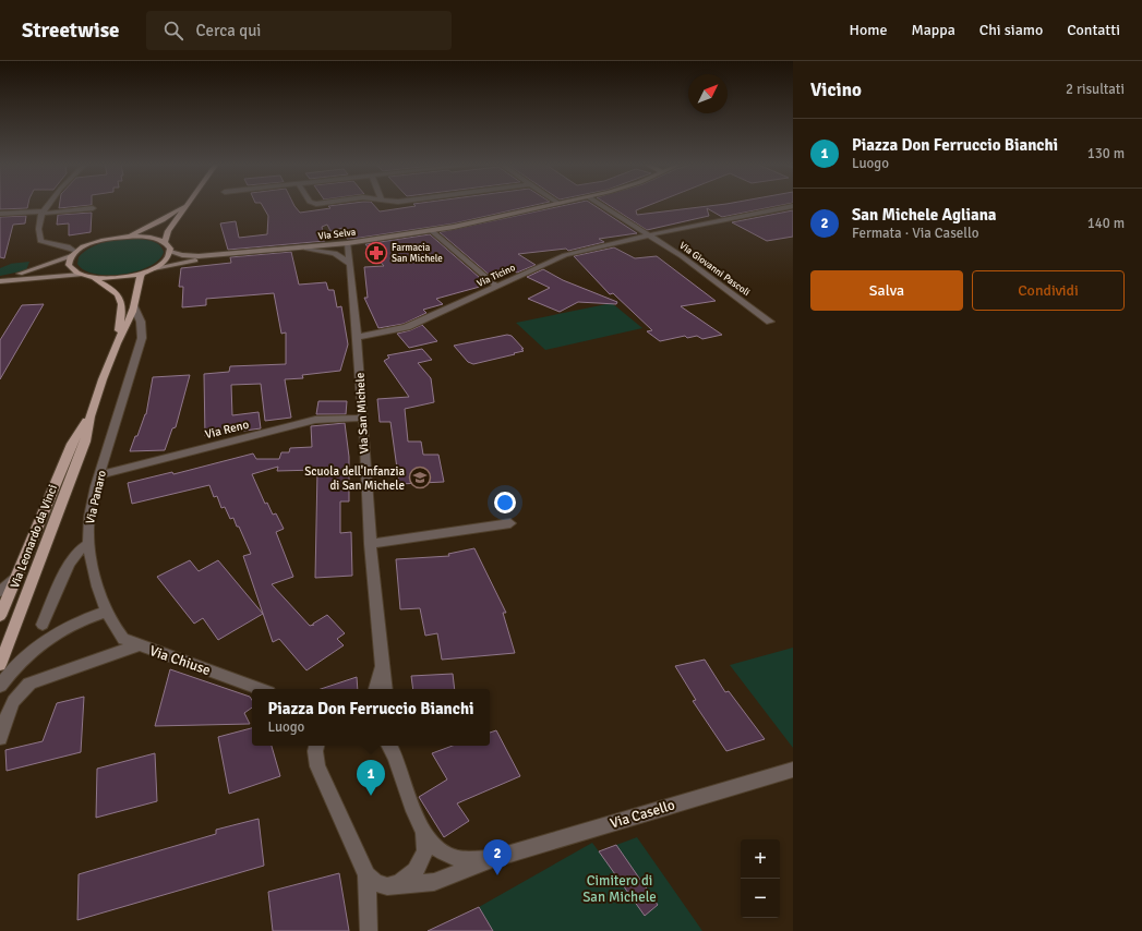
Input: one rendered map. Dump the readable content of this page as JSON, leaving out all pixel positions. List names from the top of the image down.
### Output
{
  "streets": {
    "main road": ["Via Selva", "Via Leonardo da Vinci"],
    "street": [
      "Via Giovanni Pascoli",
      "Via Ticino",
      "Via San Michele",
      "Via Reno",
      "Via Panaro",
      "Via Chiuse",
      "Via Casello"
    ]
  },
  "crossings": [
    ["Via Selva", "Via San Michele"],
    ["Via Giovanni Pascoli", "Via Ticino"],
    ["Via Ticino", "Via San Michele"],
    ["Via San Michele", "Via Reno"],
    ["Via Reno", "Via Panaro"],
    ["Via Panaro", "Via Leonardo da Vinci"],
    ["Via Panaro", "Via Chiuse"]
  ],
  "parks": ["Cimitero di San Michele"],
  "places": {
    "pharmacy": ["Farmacia San Michele"],
    "school or university": ["Scuola dell'Infanzia di San Michele"]
  },
  "north": "top right",
  "page": {
    "header": "Streetwise",
    "search": "Cerca qui",
    "nav": [
      "Home",
      "Mappa",
      "Chi siamo",
      "Contatti"
    ],
    "heading": ["Vicino", "2 risultati"],
    "list": [
      {
        "mark": "1",
        "name": "Piazza Don Ferruccio Bianchi",
        "note": "Luogo",
        "value": "130 m"
      },
      {
        "mark": "2",
        "name": "San Michele Agliana",
        "note": "Fermata · Via Casello",
        "value": "140 m"
      }
    ],
    "buttons": ["Salva", "Condividi"],
    "popup": ["Piazza Don Ferruccio Bianchi", "Luogo"],
    "pins": ["1", "2"],
    "map_buttons": ["+", "−"]
  }
}
